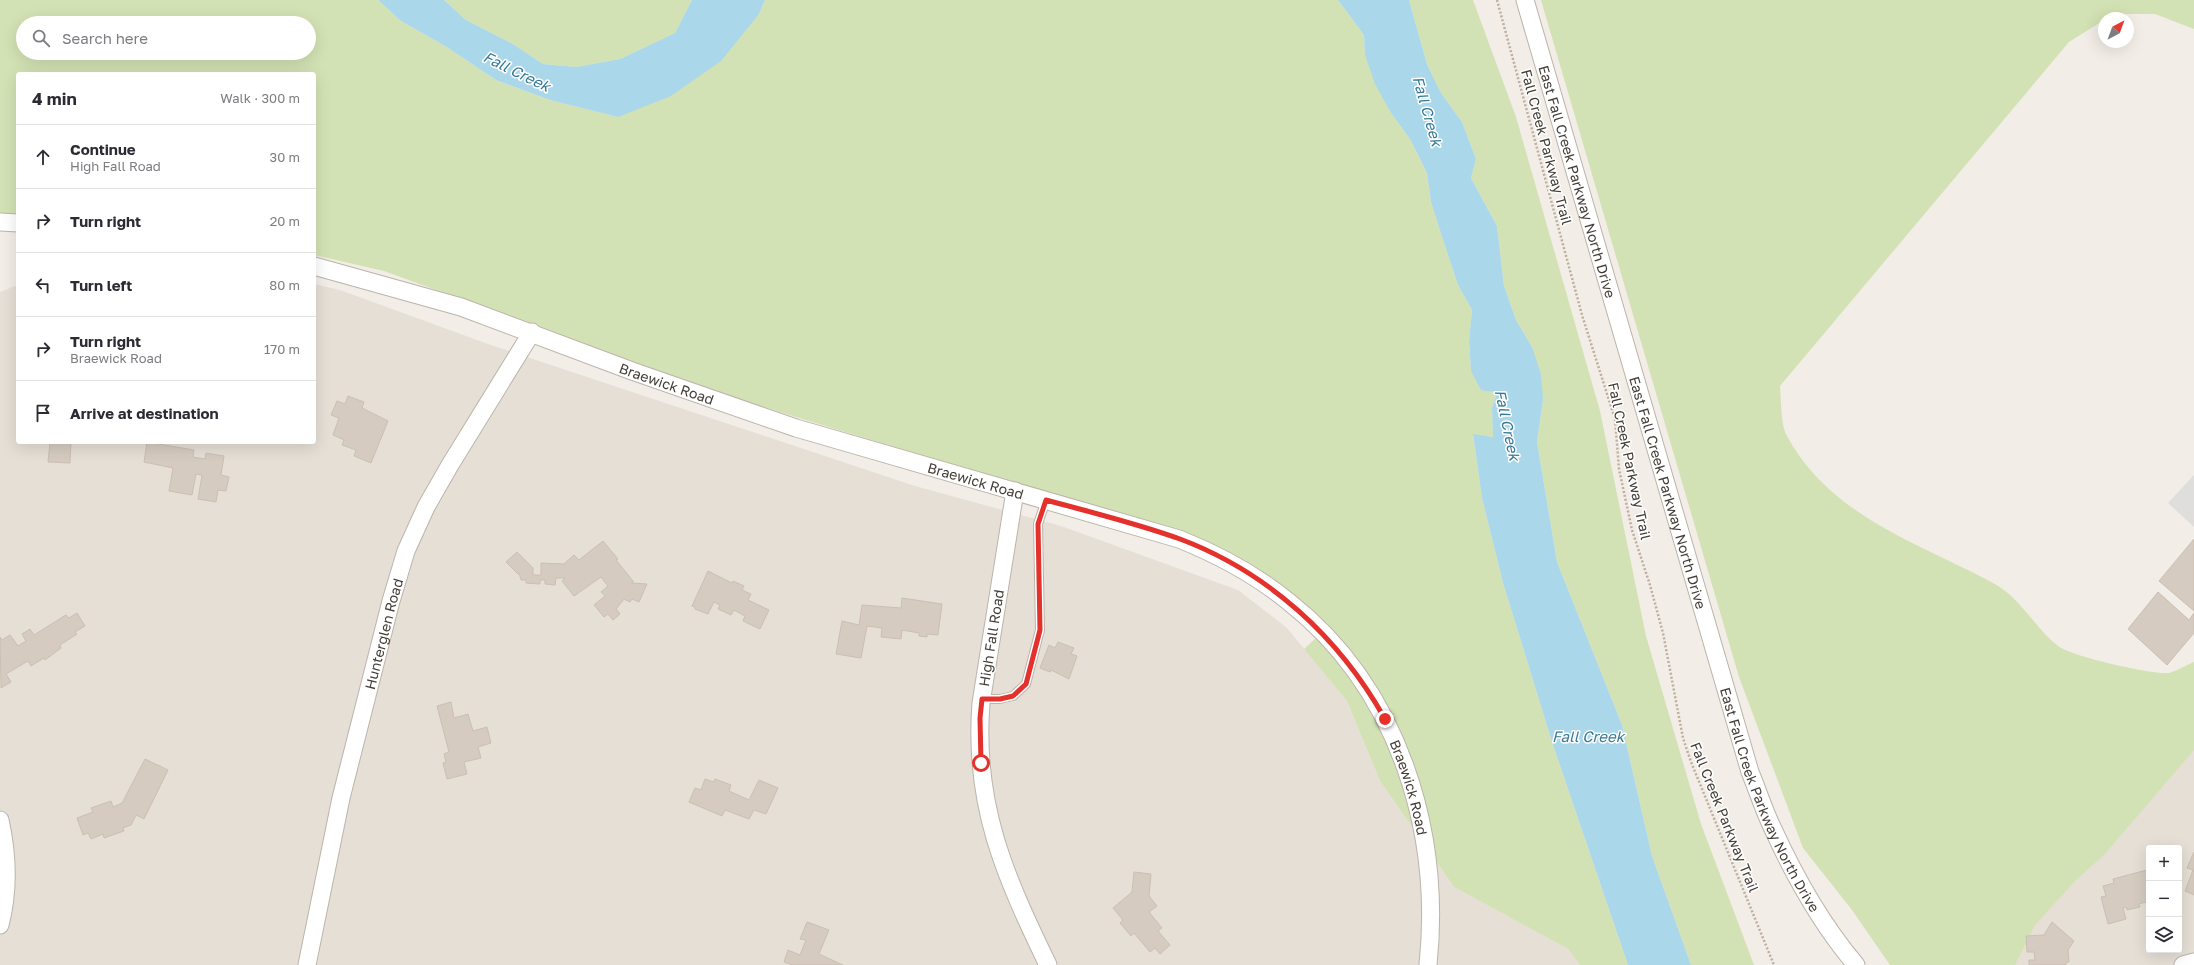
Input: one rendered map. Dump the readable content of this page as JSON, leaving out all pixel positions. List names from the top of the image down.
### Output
{
  "streets": {
    "street": [
      "East Fall Creek Parkway North Drive",
      "Braewick Road",
      "Hunterglen Road",
      "High Fall Road"
    ],
    "path": ["Fall Creek Parkway Trail"]
  },
  "crossings": [
    ["Braewick Road", "Hunterglen Road"],
    ["Braewick Road", "High Fall Road"]
  ],
  "water": ["Fall Creek"],
  "north": "top right",
  "page": {
    "search": "Search here",
    "heading": ["4 min", "Walk · 300 m"],
    "list": [
      ["Continue", "High Fall Road", "30 m"],
      ["Turn right", "20 m"],
      ["Turn left", "80 m"],
      ["Turn right", "Braewick Road", "170 m"],
      "Arrive at destination"
    ],
    "map_buttons": ["+", "−"]
  }
}
